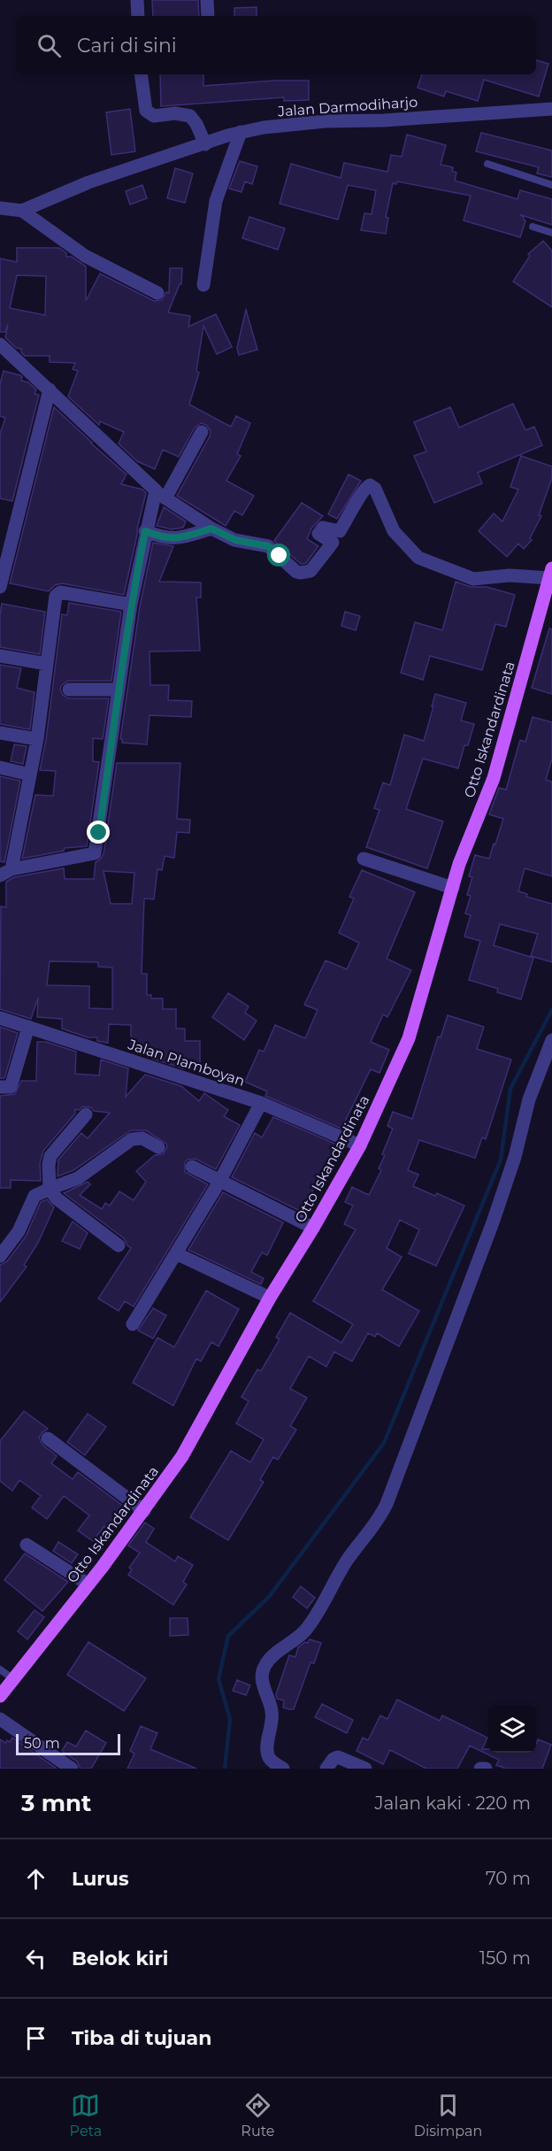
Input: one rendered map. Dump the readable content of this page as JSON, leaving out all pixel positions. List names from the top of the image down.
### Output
{
  "streets": {
    "main road": ["Otto Iskandardinata"],
    "street": ["Jalan Darmodiharjo", "Jalan Plamboyan"]
  },
  "crossings": [
    ["Otto Iskandardinata", "Jalan Plamboyan"]
  ],
  "scale_bar": "50 m",
  "page": {
    "search": "Cari di sini",
    "scale": "50 m",
    "heading": ["3 mnt", "Jalan kaki · 220 m"],
    "list": [
      ["Lurus", "70 m"],
      ["Belok kiri", "150 m"],
      "Tiba di tujuan"
    ],
    "nav": ["Peta", "Rute", "Disimpan"]
  }
}
